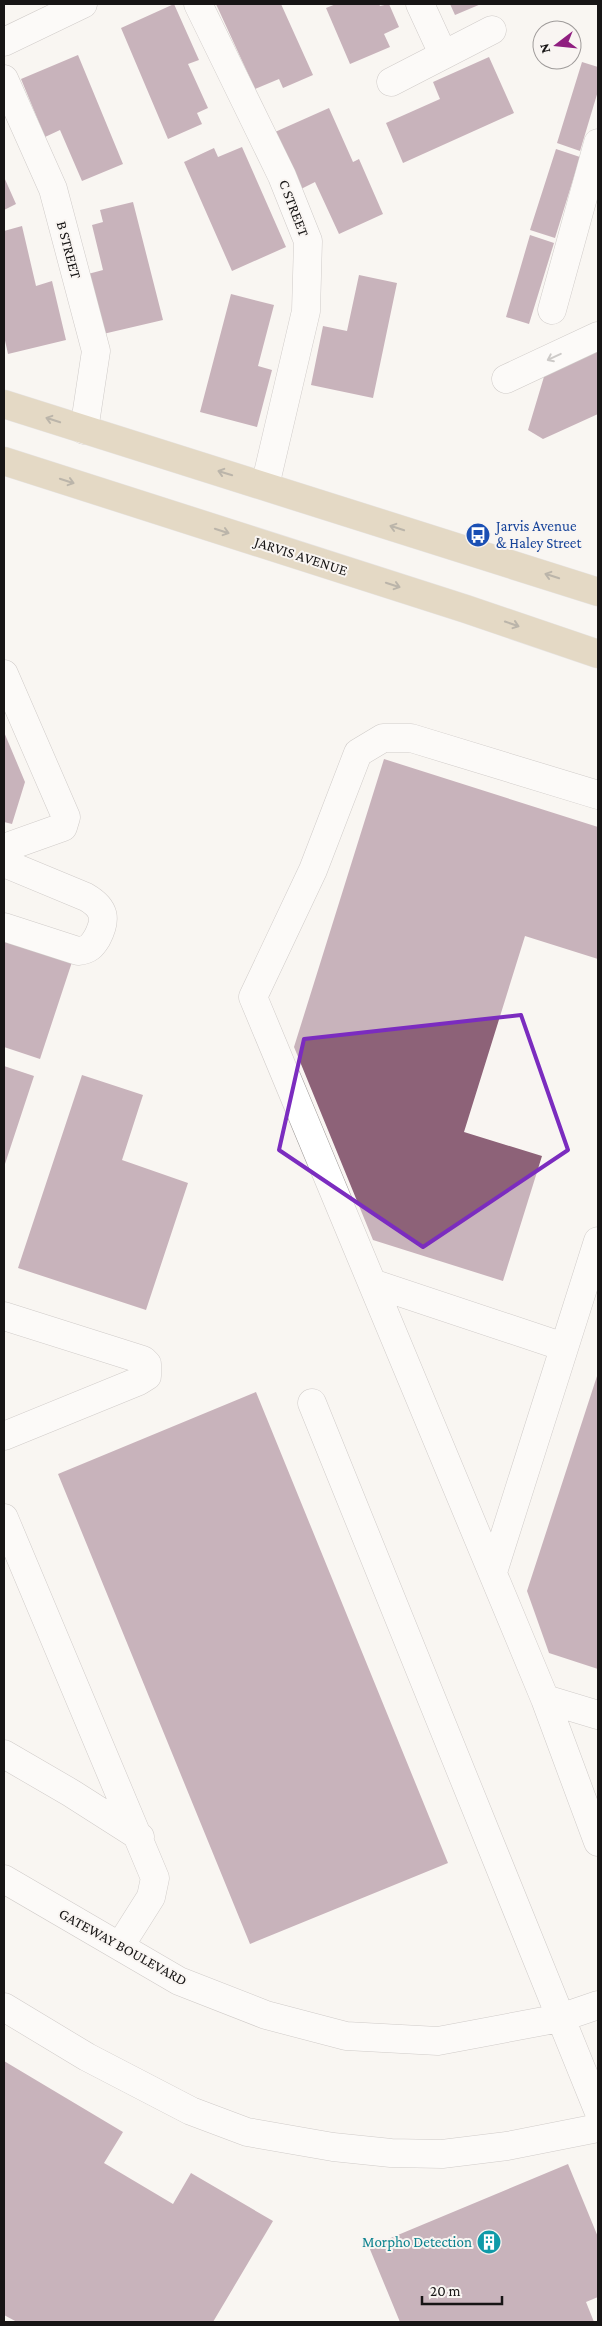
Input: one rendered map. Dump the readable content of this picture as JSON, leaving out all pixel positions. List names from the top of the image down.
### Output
{
  "streets": {
    "main road": ["JARVIS AVENUE"],
    "street": ["C STREET", "B STREET", "GATEWAY BOULEVARD"]
  },
  "places": {
    "bus stop": ["Jarvis Avenue & Haley Street"],
    "building": ["Morpho Detection"]
  },
  "scale_bar": "20 m",
  "north": "left"
}
